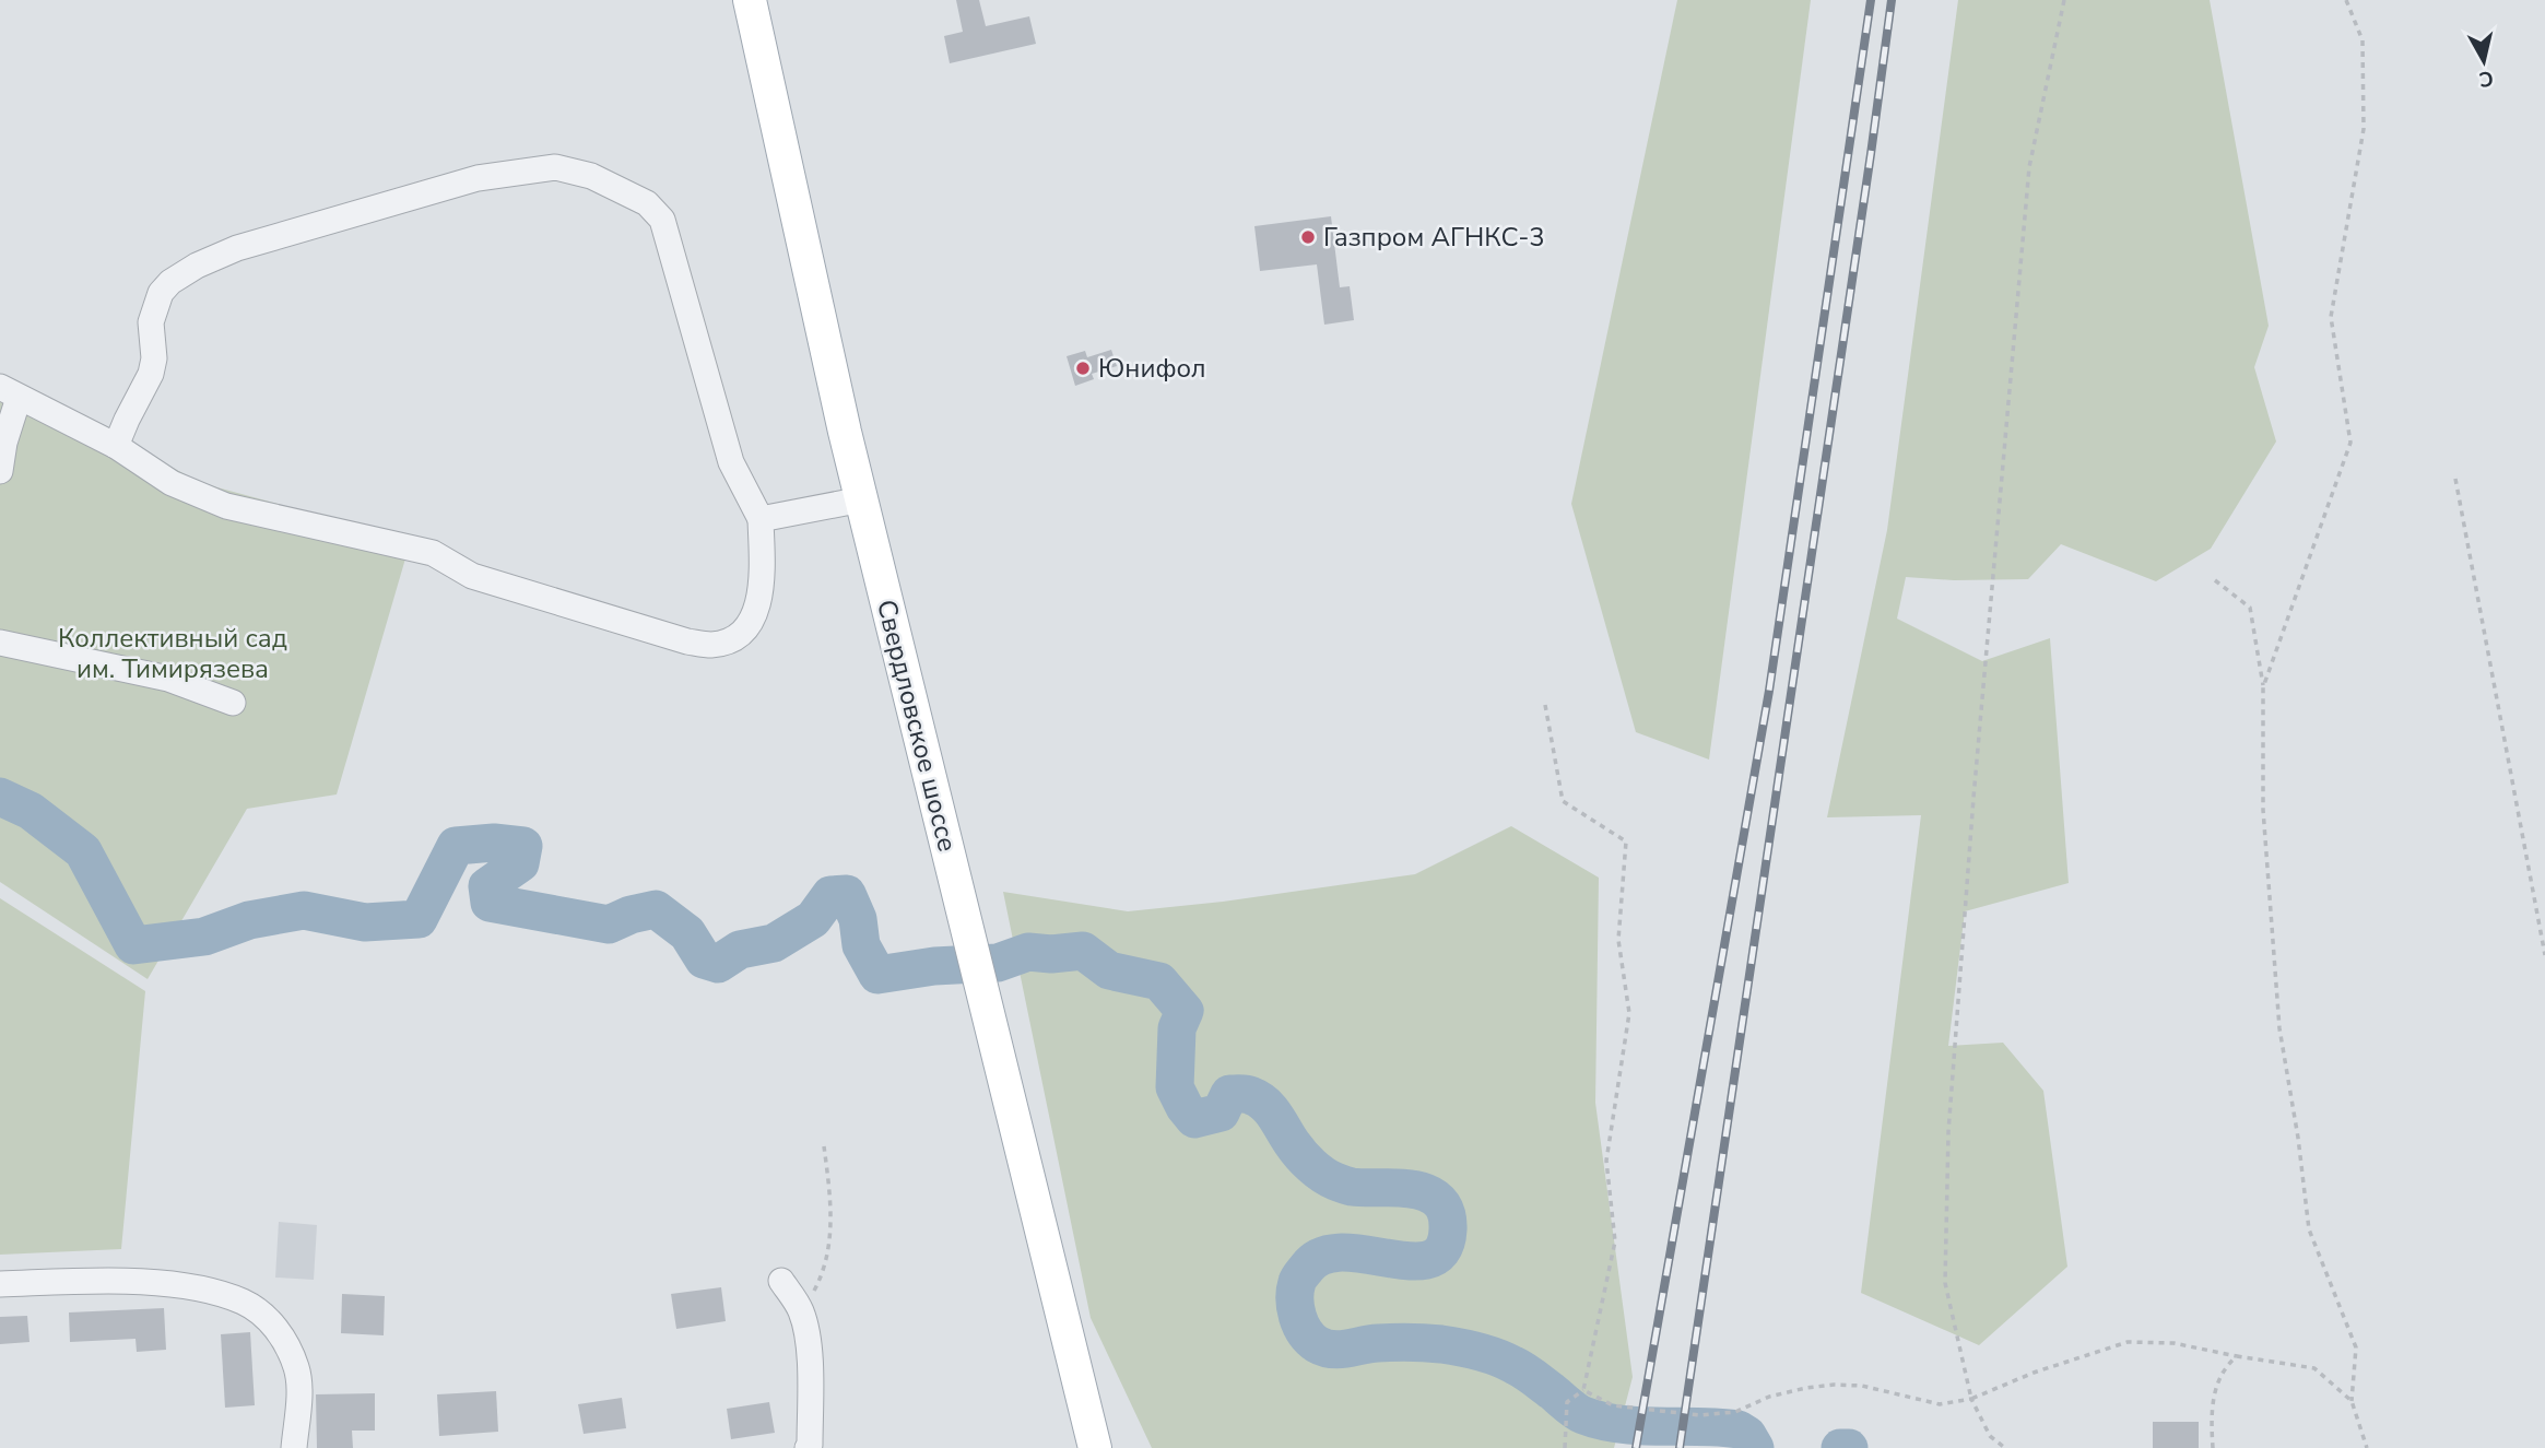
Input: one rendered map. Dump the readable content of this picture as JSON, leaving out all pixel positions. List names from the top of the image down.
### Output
{
  "streets": {
    "main road": ["Свердловское шоссе"]
  },
  "parks": ["Коллективный сад им. Тимирязева"],
  "places": ["Газпром АГНКС-3", "Юнифол"],
  "north": "bottom"
}
